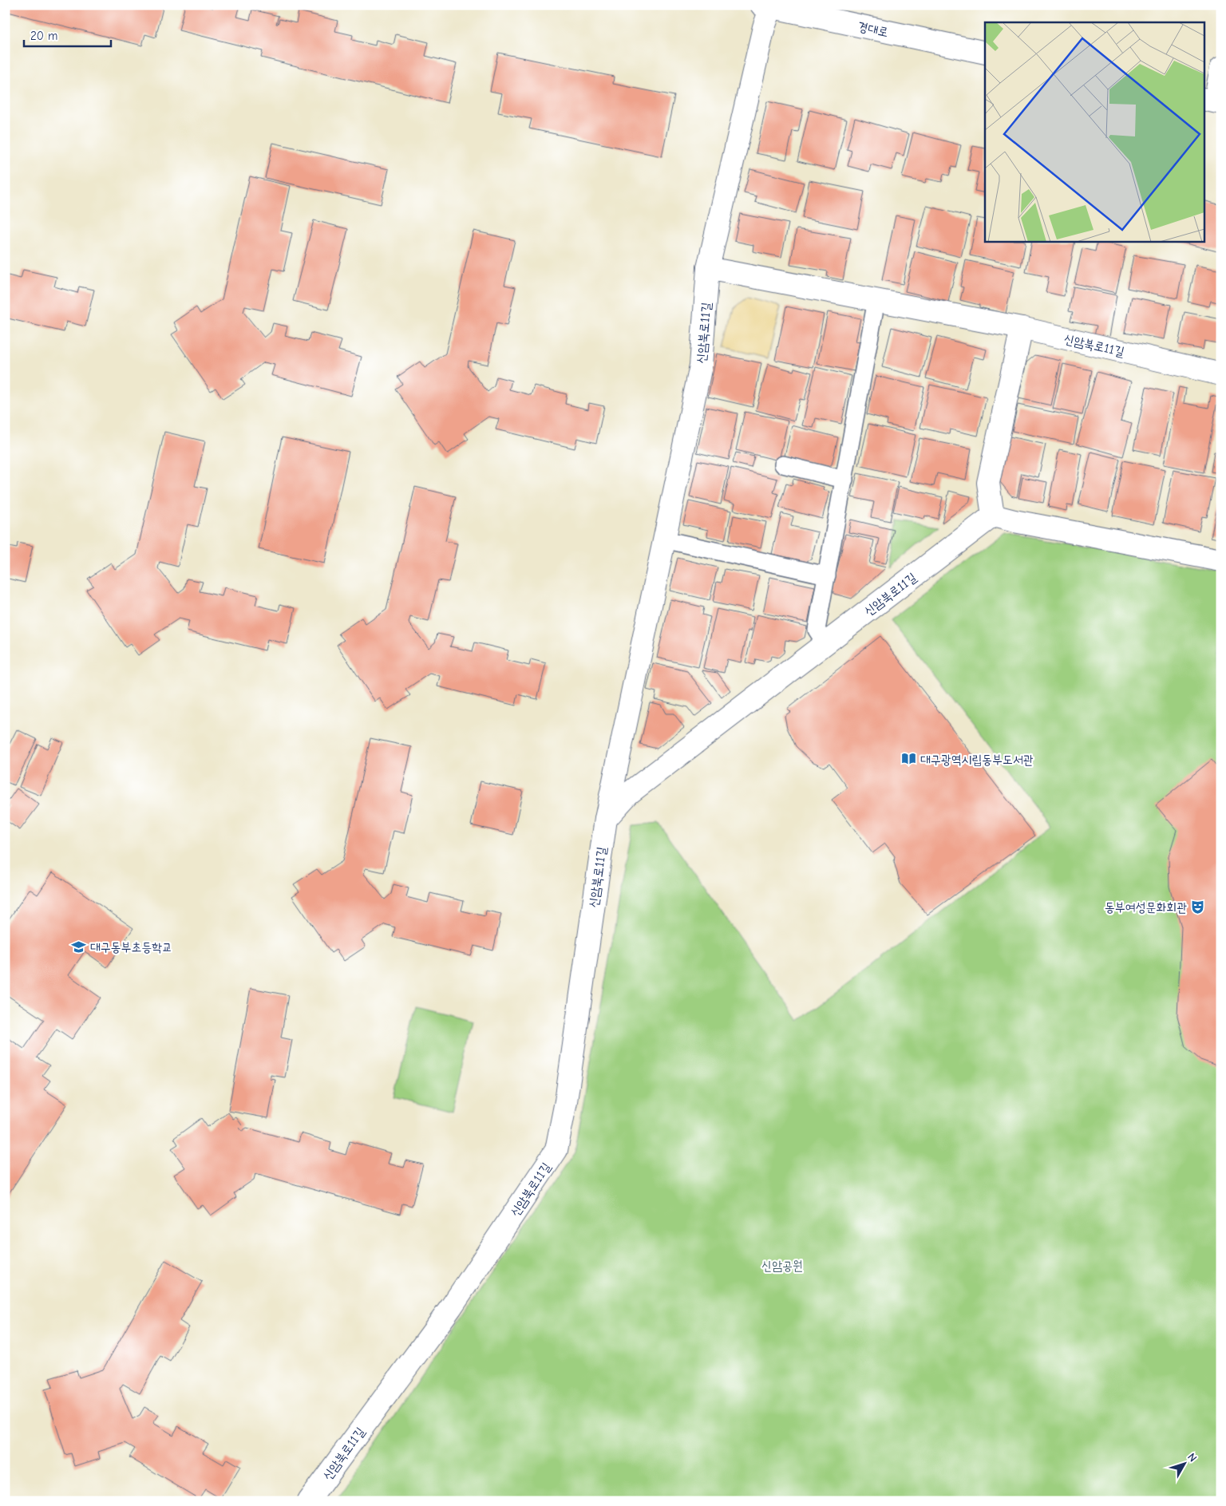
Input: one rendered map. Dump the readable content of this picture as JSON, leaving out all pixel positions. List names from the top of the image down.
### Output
{
  "streets": {
    "street": ["경대로", "신암북로11길"]
  },
  "crossings": [
    ["경대로", "신암북로11길"]
  ],
  "parks": ["신암공원"],
  "places": {
    "library": ["대구광역시립동부도서관"],
    "theatre": ["동부여성문화회관"],
    "school or university": ["대구동부초등학교"]
  },
  "scale_bar": "20 m",
  "north": "top right"
}
